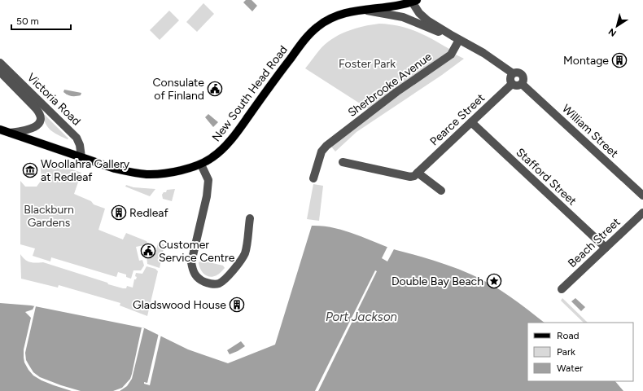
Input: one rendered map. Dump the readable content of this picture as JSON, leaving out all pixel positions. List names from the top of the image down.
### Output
{
  "streets": {
    "main road": ["New South Head Road"],
    "street": [
      "Sherbrooke Avenue",
      "Victoria Road",
      "Pearce Street",
      "William Street",
      "Stafford Street",
      "Beach Street"
    ]
  },
  "crossings": [
    ["New South Head Road", "Victoria Road"],
    ["Pearce Street", "William Street"],
    ["Pearce Street", "Stafford Street"],
    ["Stafford Street", "Beach Street"]
  ],
  "water": ["Port Jackson"],
  "parks": ["Foster Park", "Blackburn Gardens"],
  "places": {
    "building": ["Montage", "Redleaf", "Gladswood House"],
    "public building": ["Consulate of Finland", "Customer Service Centre"],
    "museum": ["Woollahra Gallery at Redleaf"],
    "place": ["Double Bay Beach"]
  },
  "legend": ["Road", "Park", "Water"],
  "scale_bar": "50 m",
  "north": "bottom left"
}
